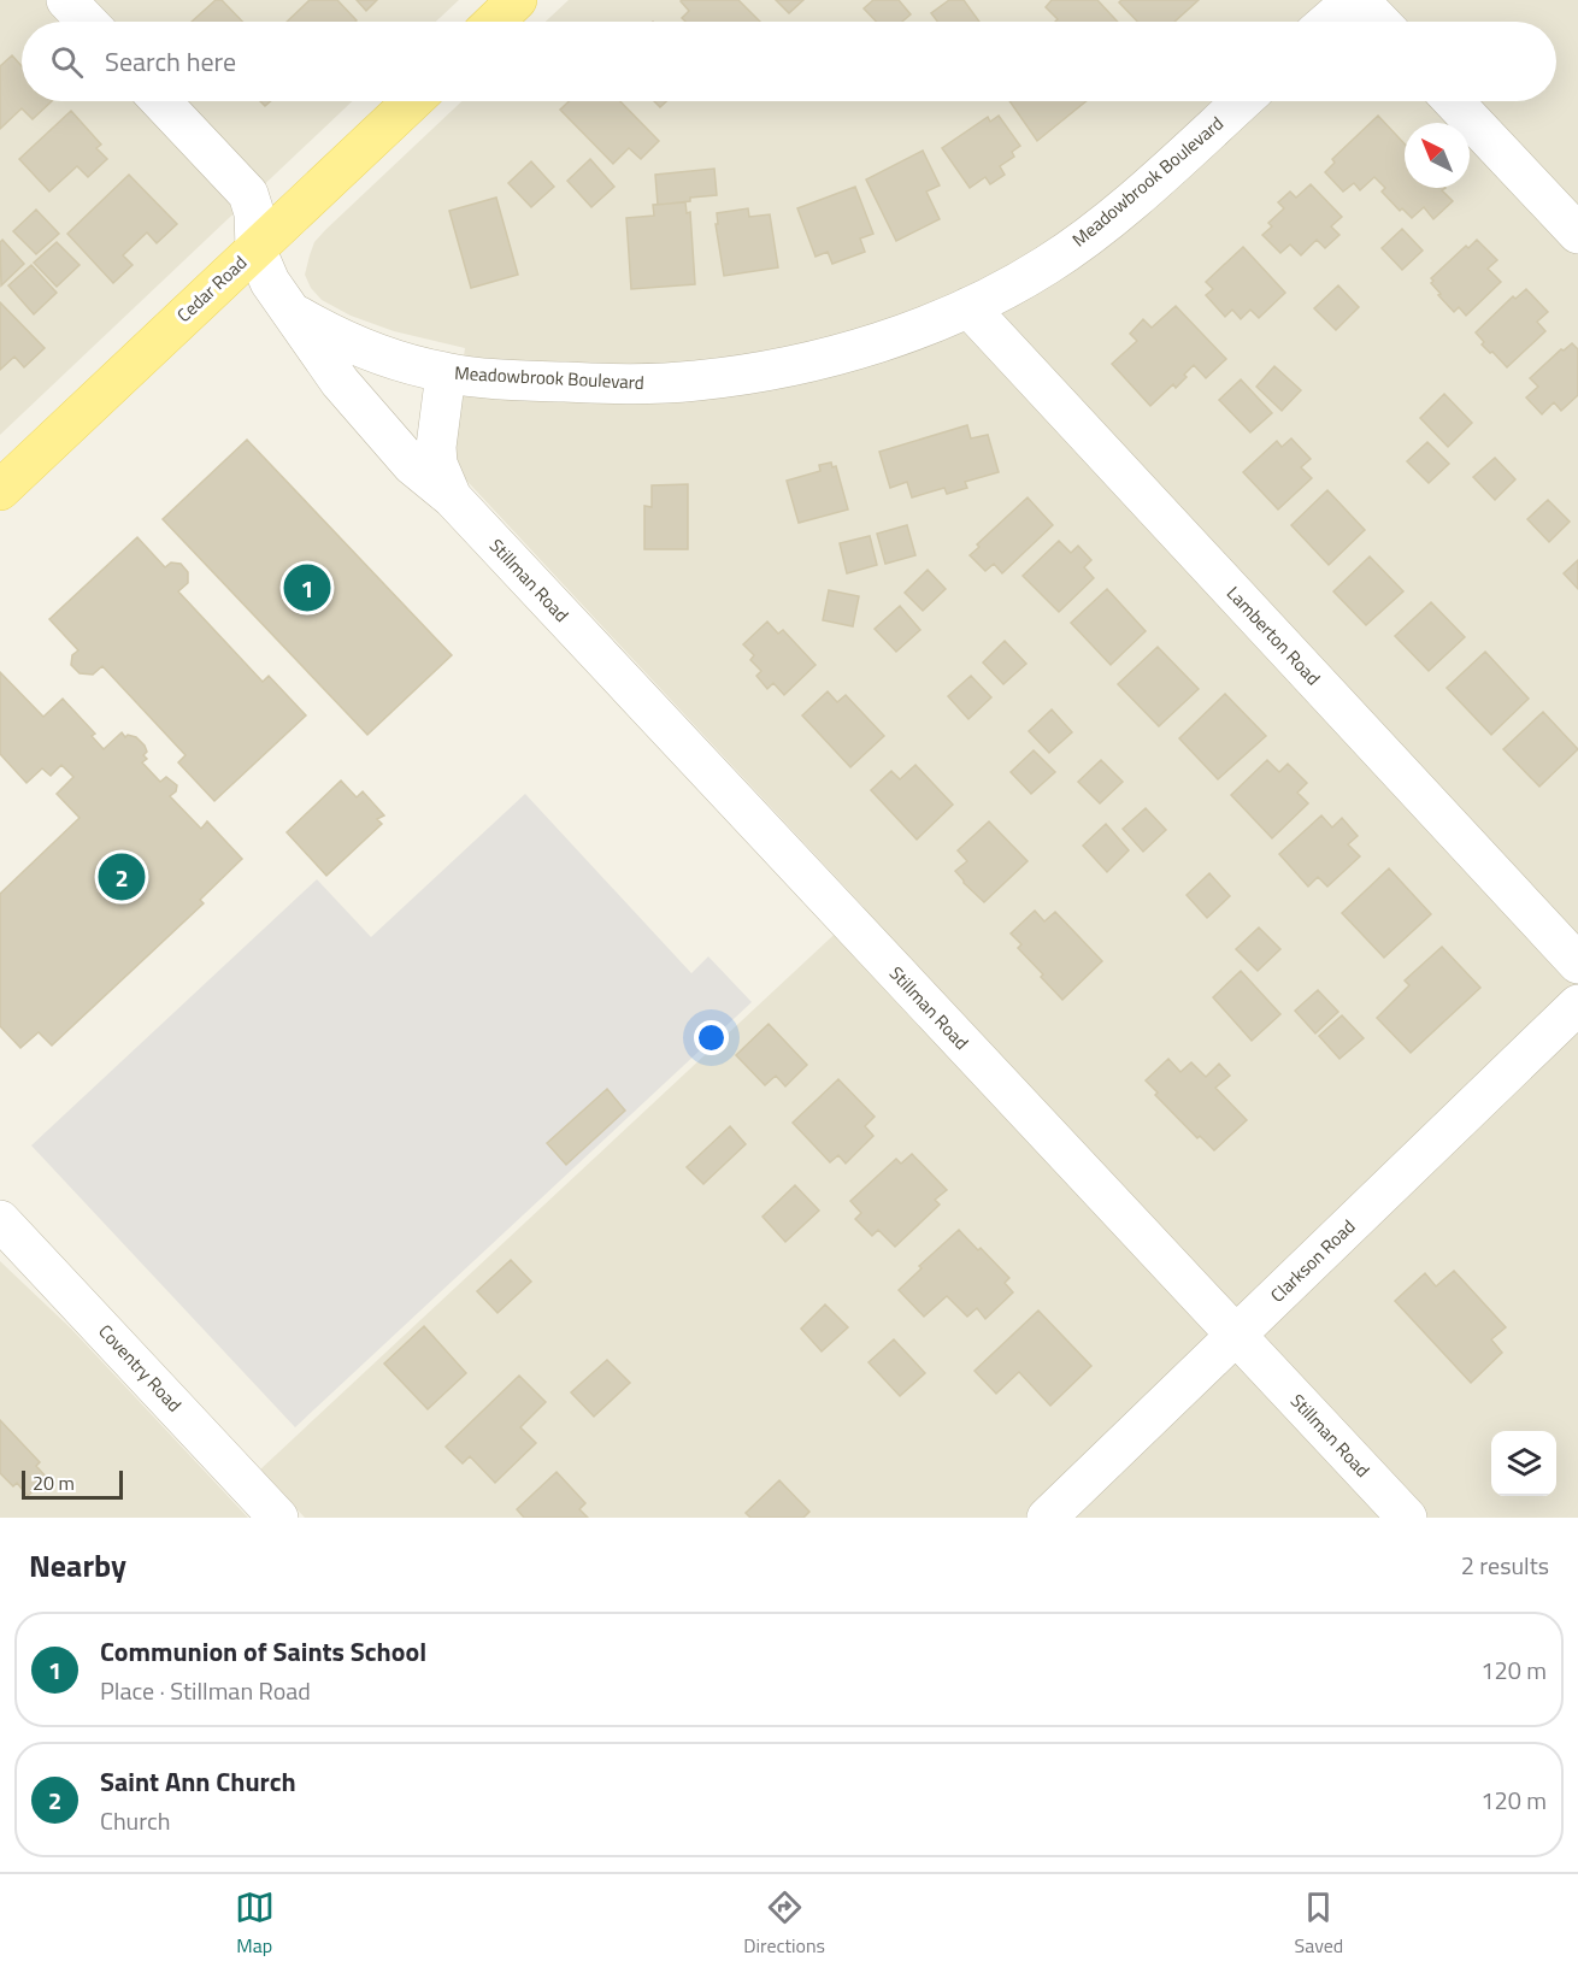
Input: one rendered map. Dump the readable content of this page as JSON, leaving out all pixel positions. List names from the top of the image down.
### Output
{
  "streets": {
    "main road": ["Cedar Road"],
    "street": [
      "Meadowbrook Boulevard",
      "Stillman Road",
      "Lamberton Road",
      "Clarkson Road",
      "Coventry Road"
    ]
  },
  "crossings": [
    ["Meadowbrook Boulevard", "Stillman Road"],
    ["Meadowbrook Boulevard", "Lamberton Road"],
    ["Cedar Road", "Stillman Road"],
    ["Stillman Road", "Clarkson Road"]
  ],
  "scale_bar": "20 m",
  "north": "top left",
  "page": {
    "search": "Search here",
    "pins": ["1", "2"],
    "scale": "20 m",
    "heading": ["Nearby", "2 results"],
    "list": [
      {
        "mark": "1",
        "name": "Communion of Saints School",
        "note": "Place · Stillman Road",
        "value": "120 m"
      },
      {
        "mark": "2",
        "name": "Saint Ann Church",
        "note": "Church",
        "value": "120 m"
      }
    ],
    "nav": ["Map", "Directions", "Saved"]
  }
}
